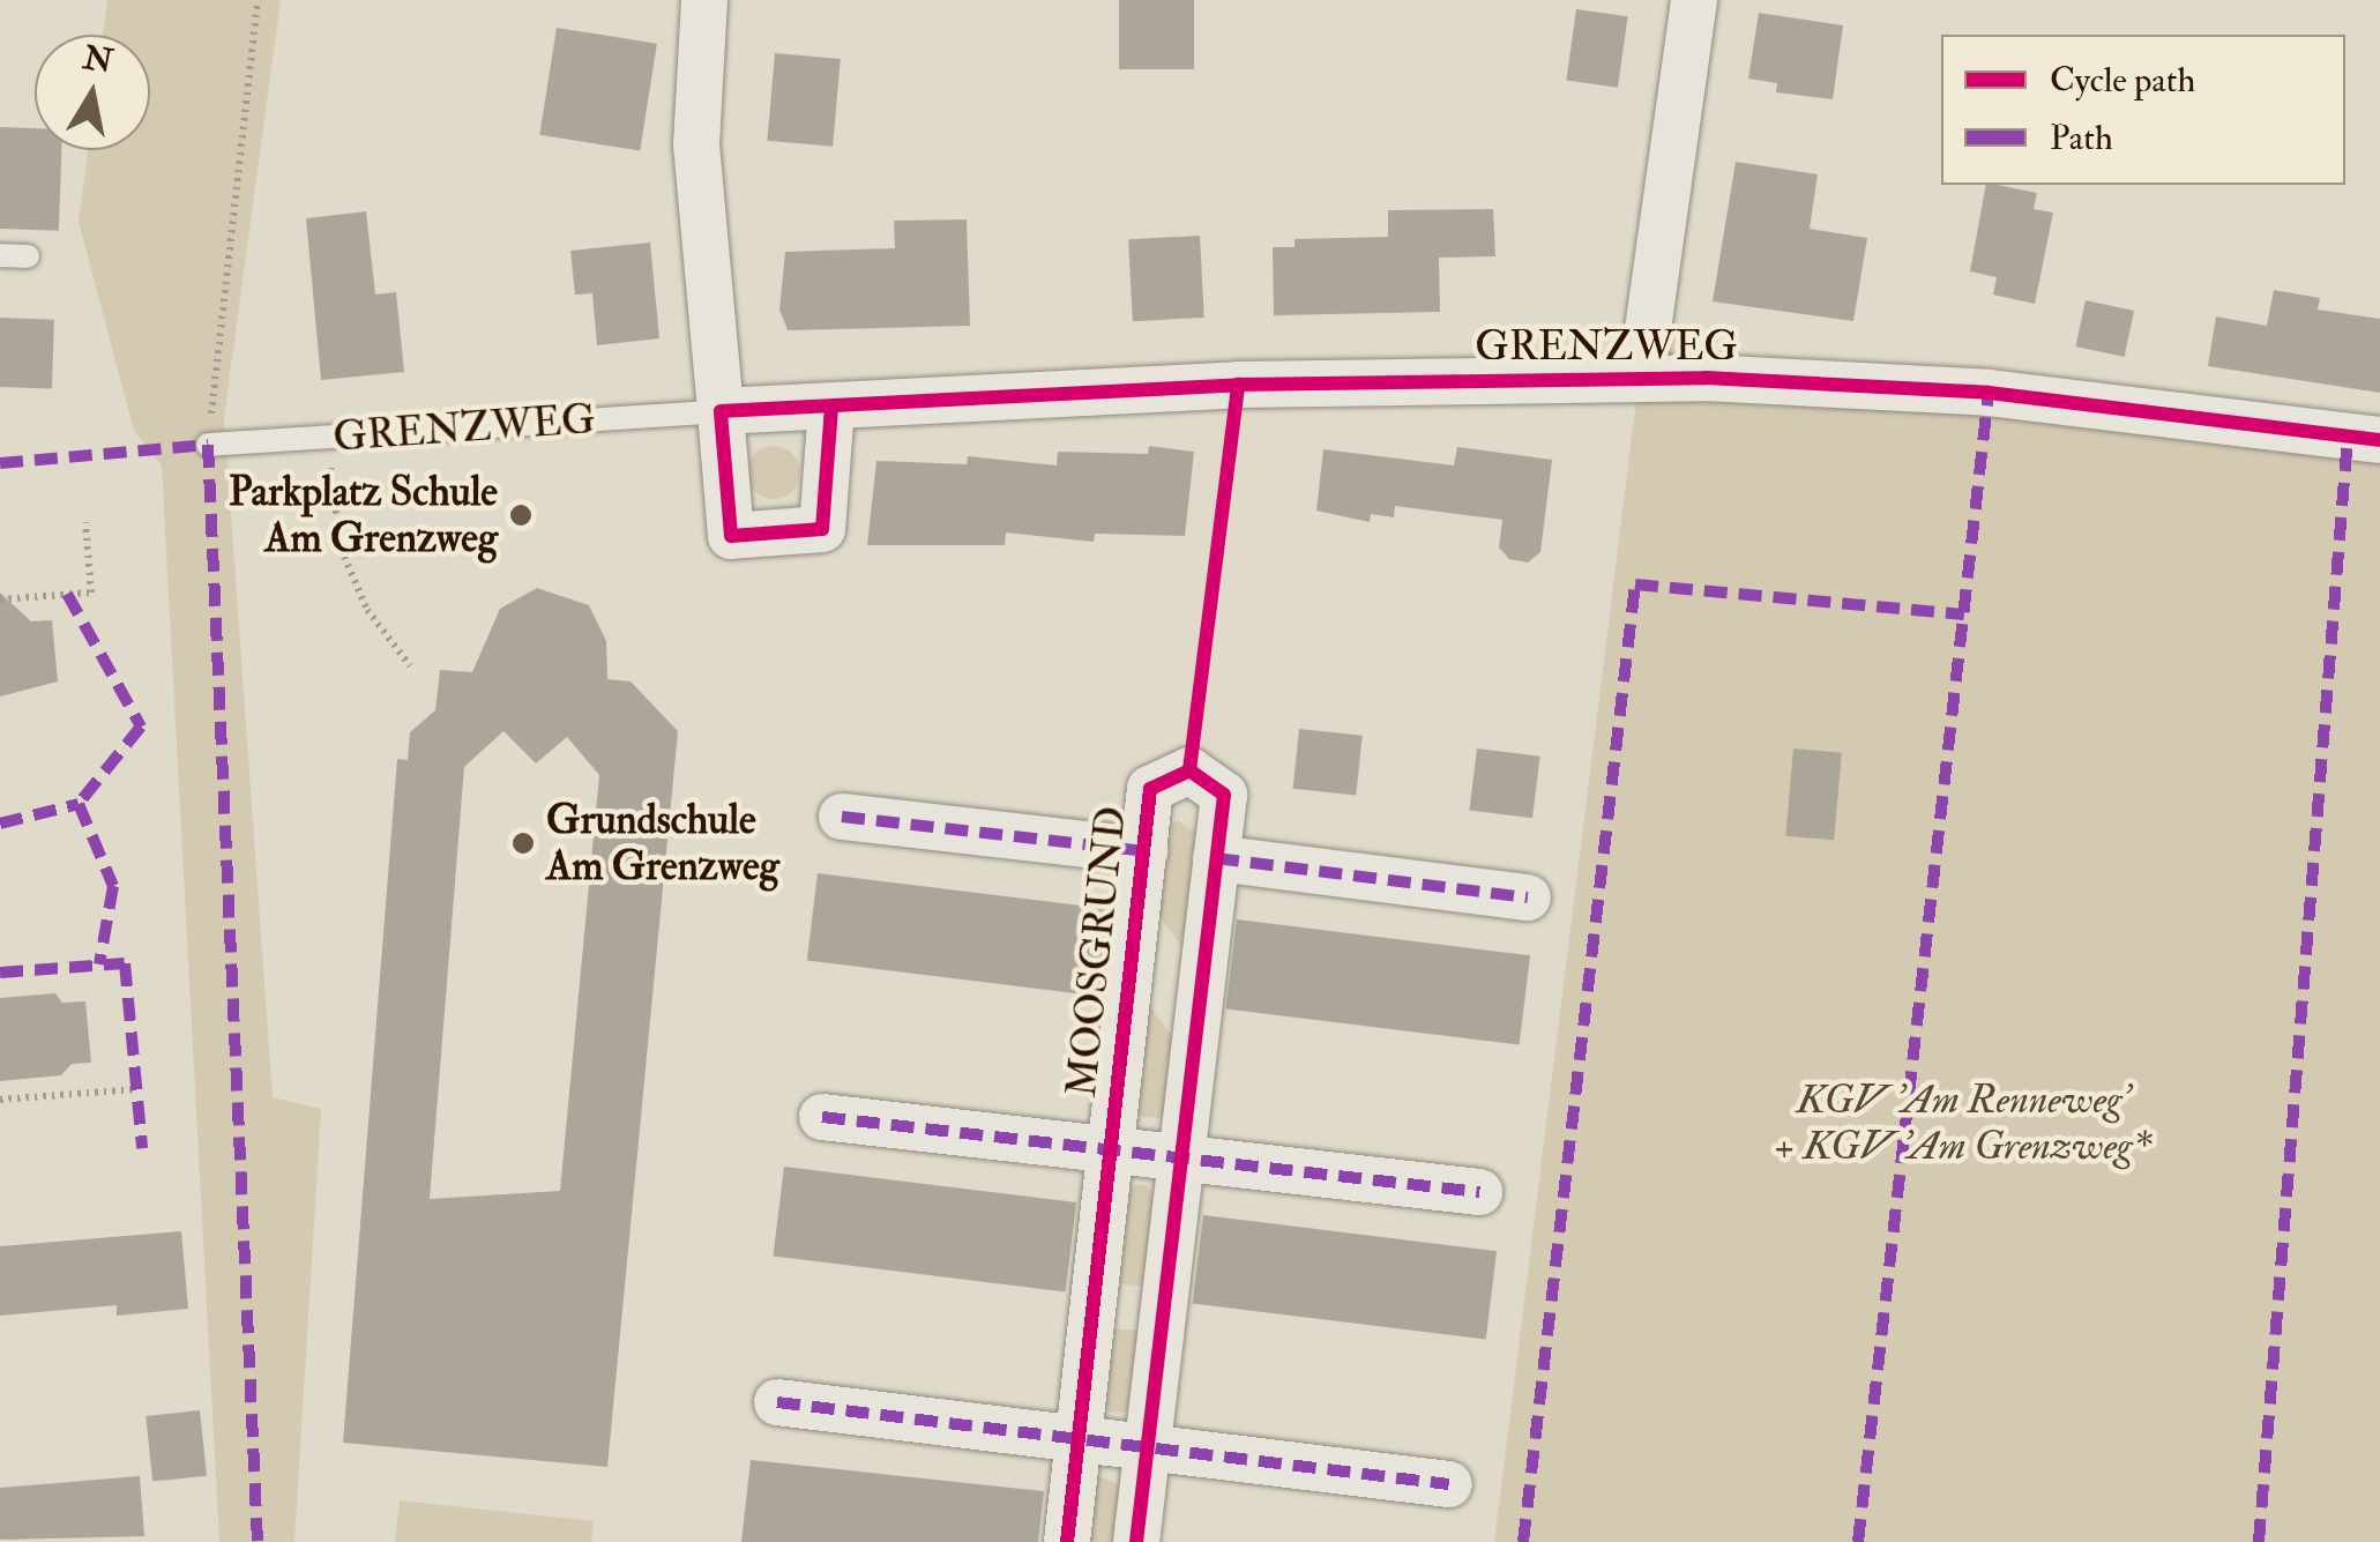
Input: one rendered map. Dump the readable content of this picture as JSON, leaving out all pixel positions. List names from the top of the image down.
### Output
{
  "streets": {
    "street": ["GRENZWEG", "MOOSGRUND"]
  },
  "parks": ["KGV 'Am Renneweg' + KGV 'Am Grenzweg*"],
  "places": ["Parkplatz Schule Am Grenzweg", "Grundschule Am Grenzweg"],
  "legend": ["Cycle path", "Path"],
  "north": "top"
}
